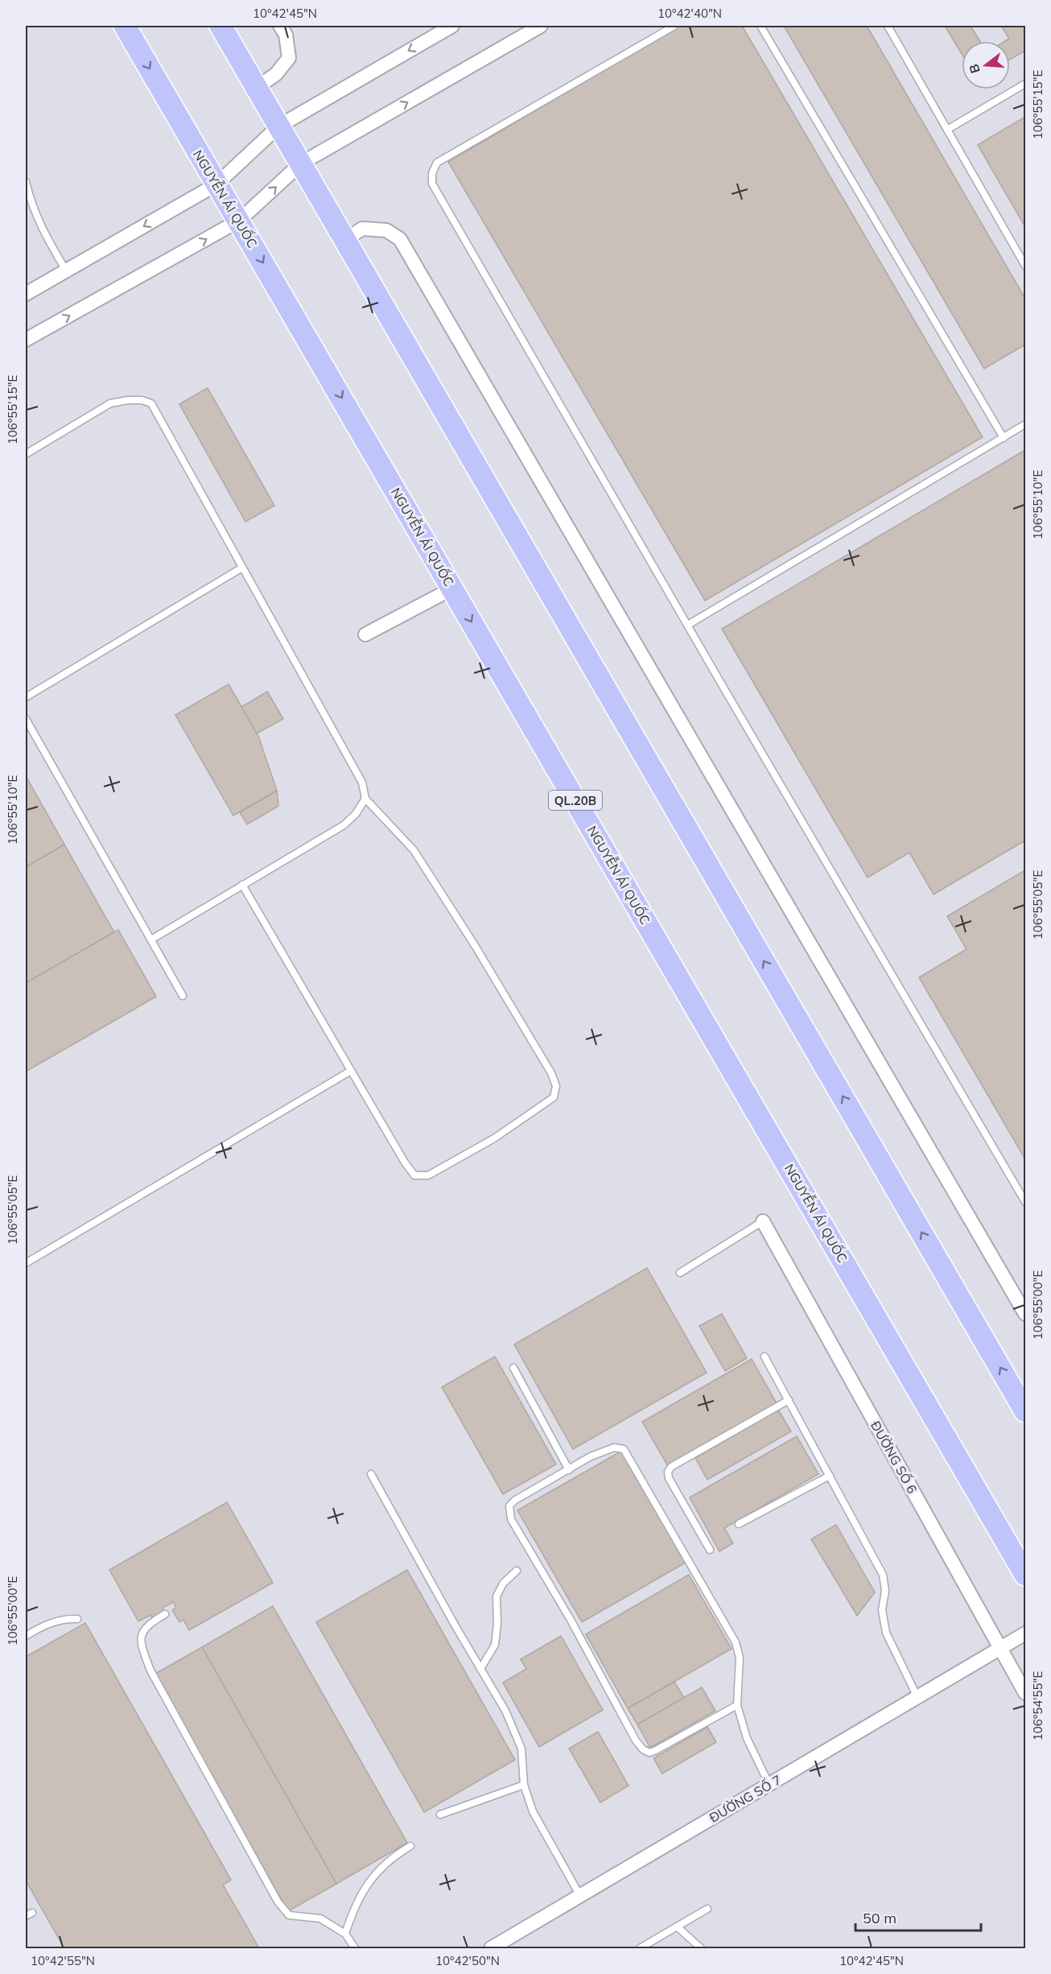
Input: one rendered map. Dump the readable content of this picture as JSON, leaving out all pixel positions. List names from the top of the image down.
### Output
{
  "streets": {
    "main road": ["NGUYỄN ÁI QUỐC", "QL.20B"],
    "street": ["ĐƯỜNG SỐ 6", "ĐƯỜNG SỐ 7"]
  },
  "crossings": [
    ["ĐƯỜNG SỐ 6", "ĐƯỜNG SỐ 7"]
  ],
  "scale_bar": "50 m",
  "north": "left",
  "coordinates": [
    "10°42'45\"N",
    "10°42'40\"N",
    "106°55'15\"E",
    "106°55'10\"E",
    "106°55'05\"E",
    "106°55'00\"E",
    "106°54'55\"E",
    "10°42'55\"N",
    "10°42'50\"N"
  ]
}
